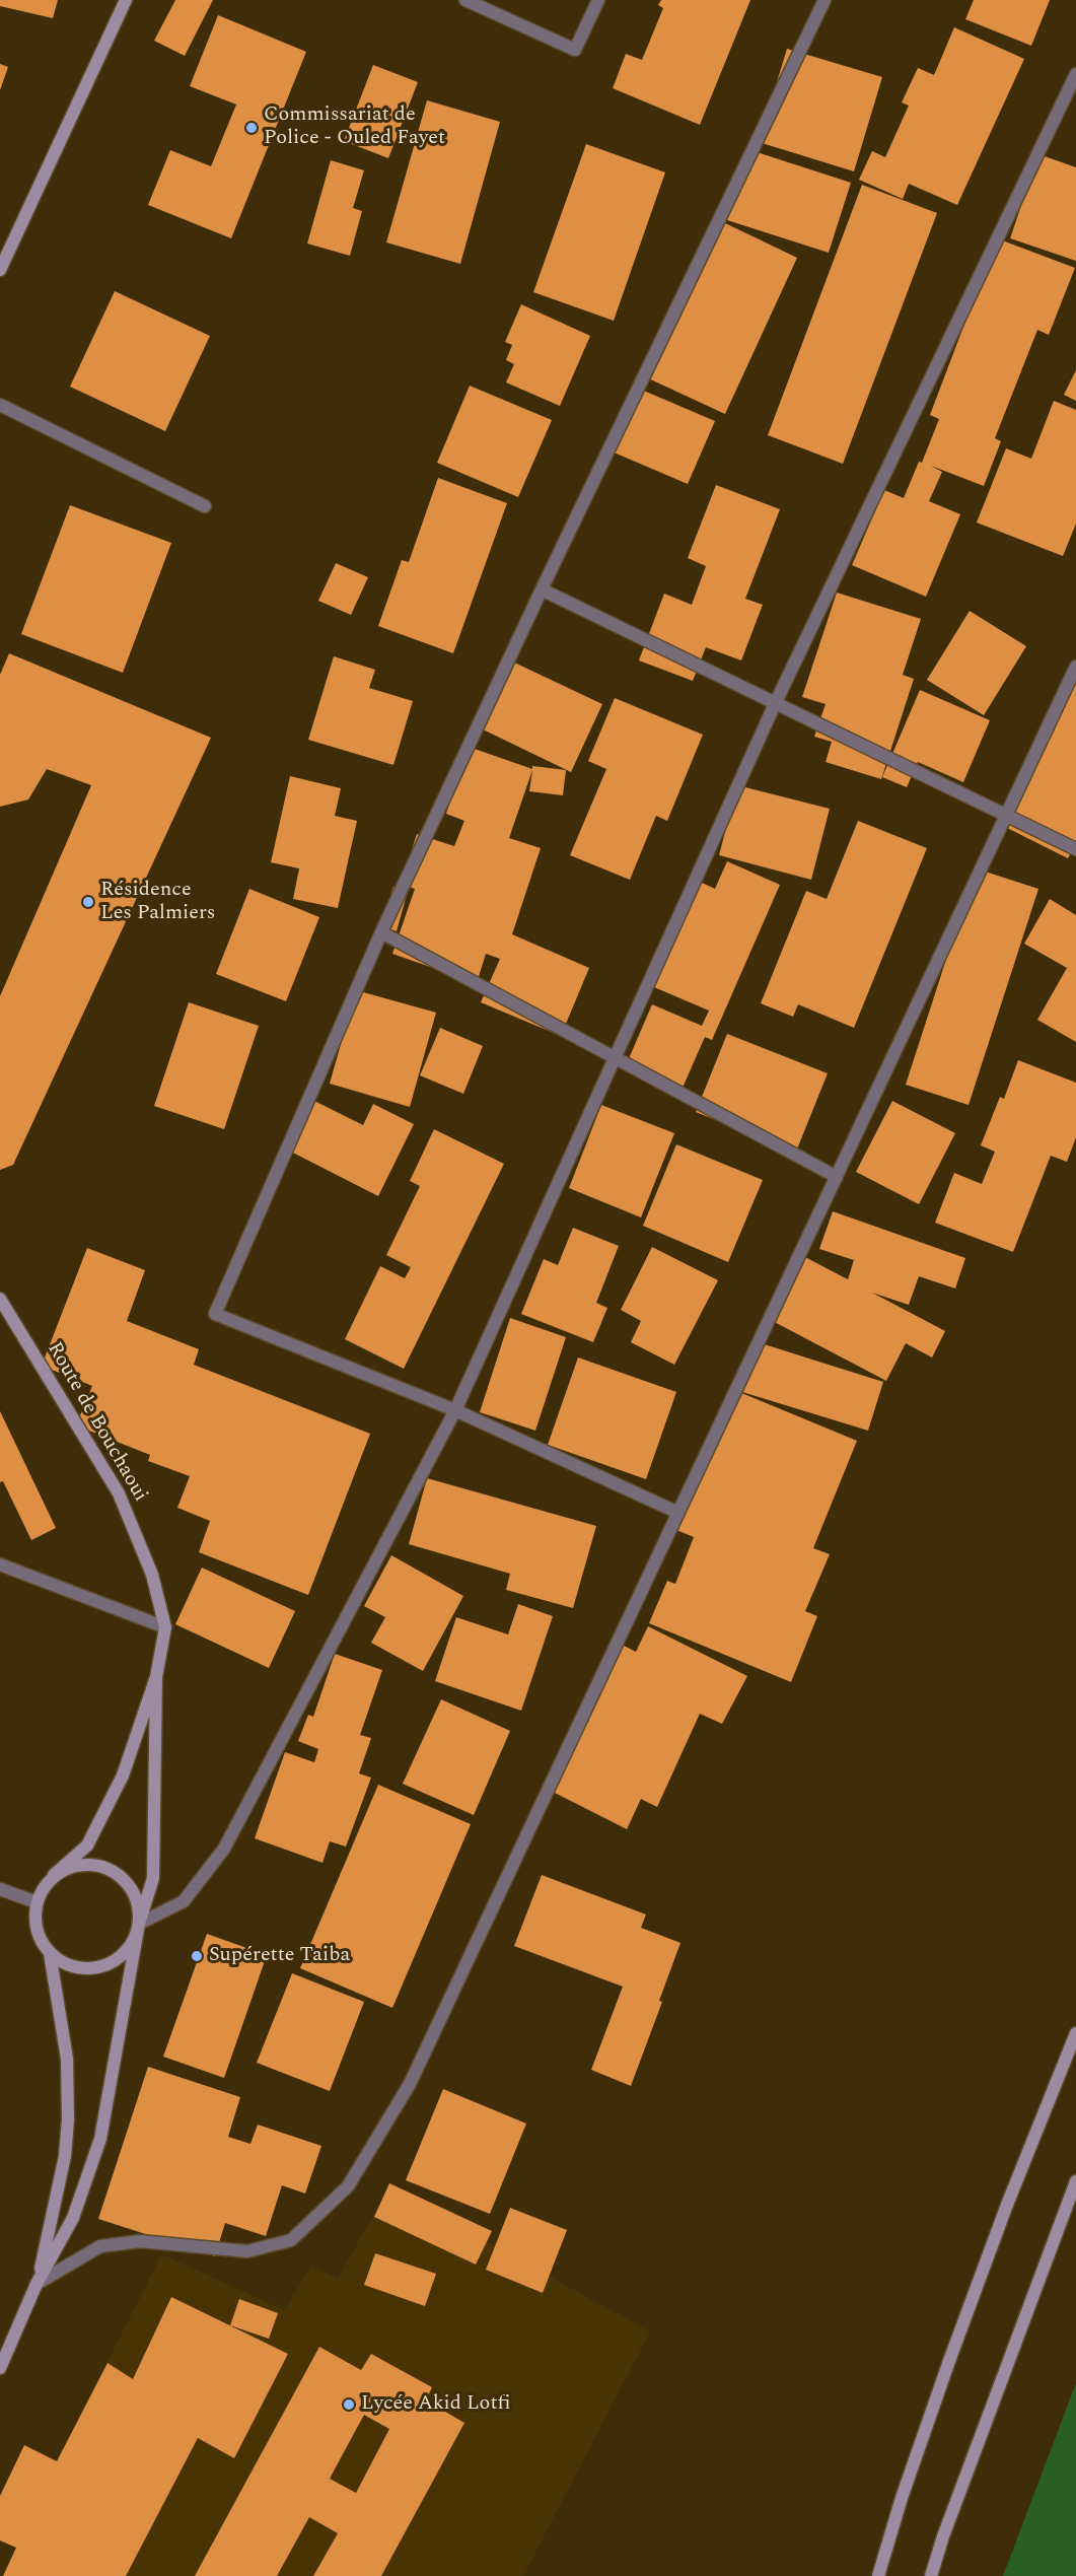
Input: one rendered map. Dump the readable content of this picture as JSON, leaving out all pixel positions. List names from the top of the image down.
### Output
{
  "streets": {
    "main road": ["Route de Bouchaoui"]
  },
  "places": [
    "Commissariat de Police - Ouled Fayet",
    "Résidence Les Palmiers",
    "Supérette Taiba",
    "Lycée Akid Lotfi"
  ]
}
